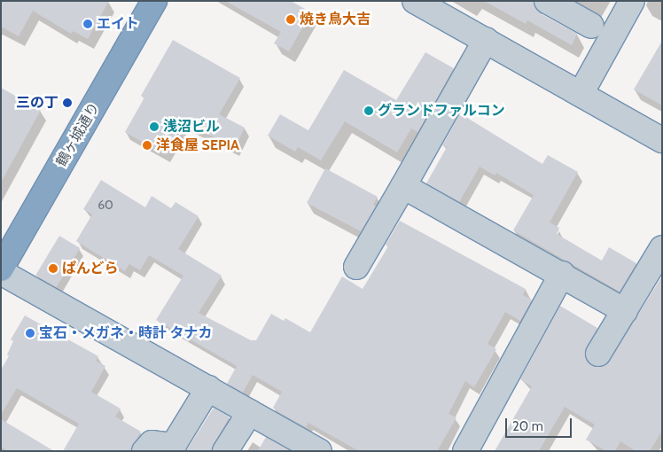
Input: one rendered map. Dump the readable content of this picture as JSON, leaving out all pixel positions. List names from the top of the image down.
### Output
{
  "streets": {
    "highway": ["鶴ヶ城通り"]
  },
  "places": [
    "焼き鳥大吉",
    "エイト",
    "三の丁",
    "グランドファルコン",
    "浅沼ビル",
    "洋食屋 SEPIA",
    "ぱんどら",
    "宝石・メガネ・時計 タナカ"
  ],
  "house_numbers": ["60"],
  "scale_bar": "20 m"
}
